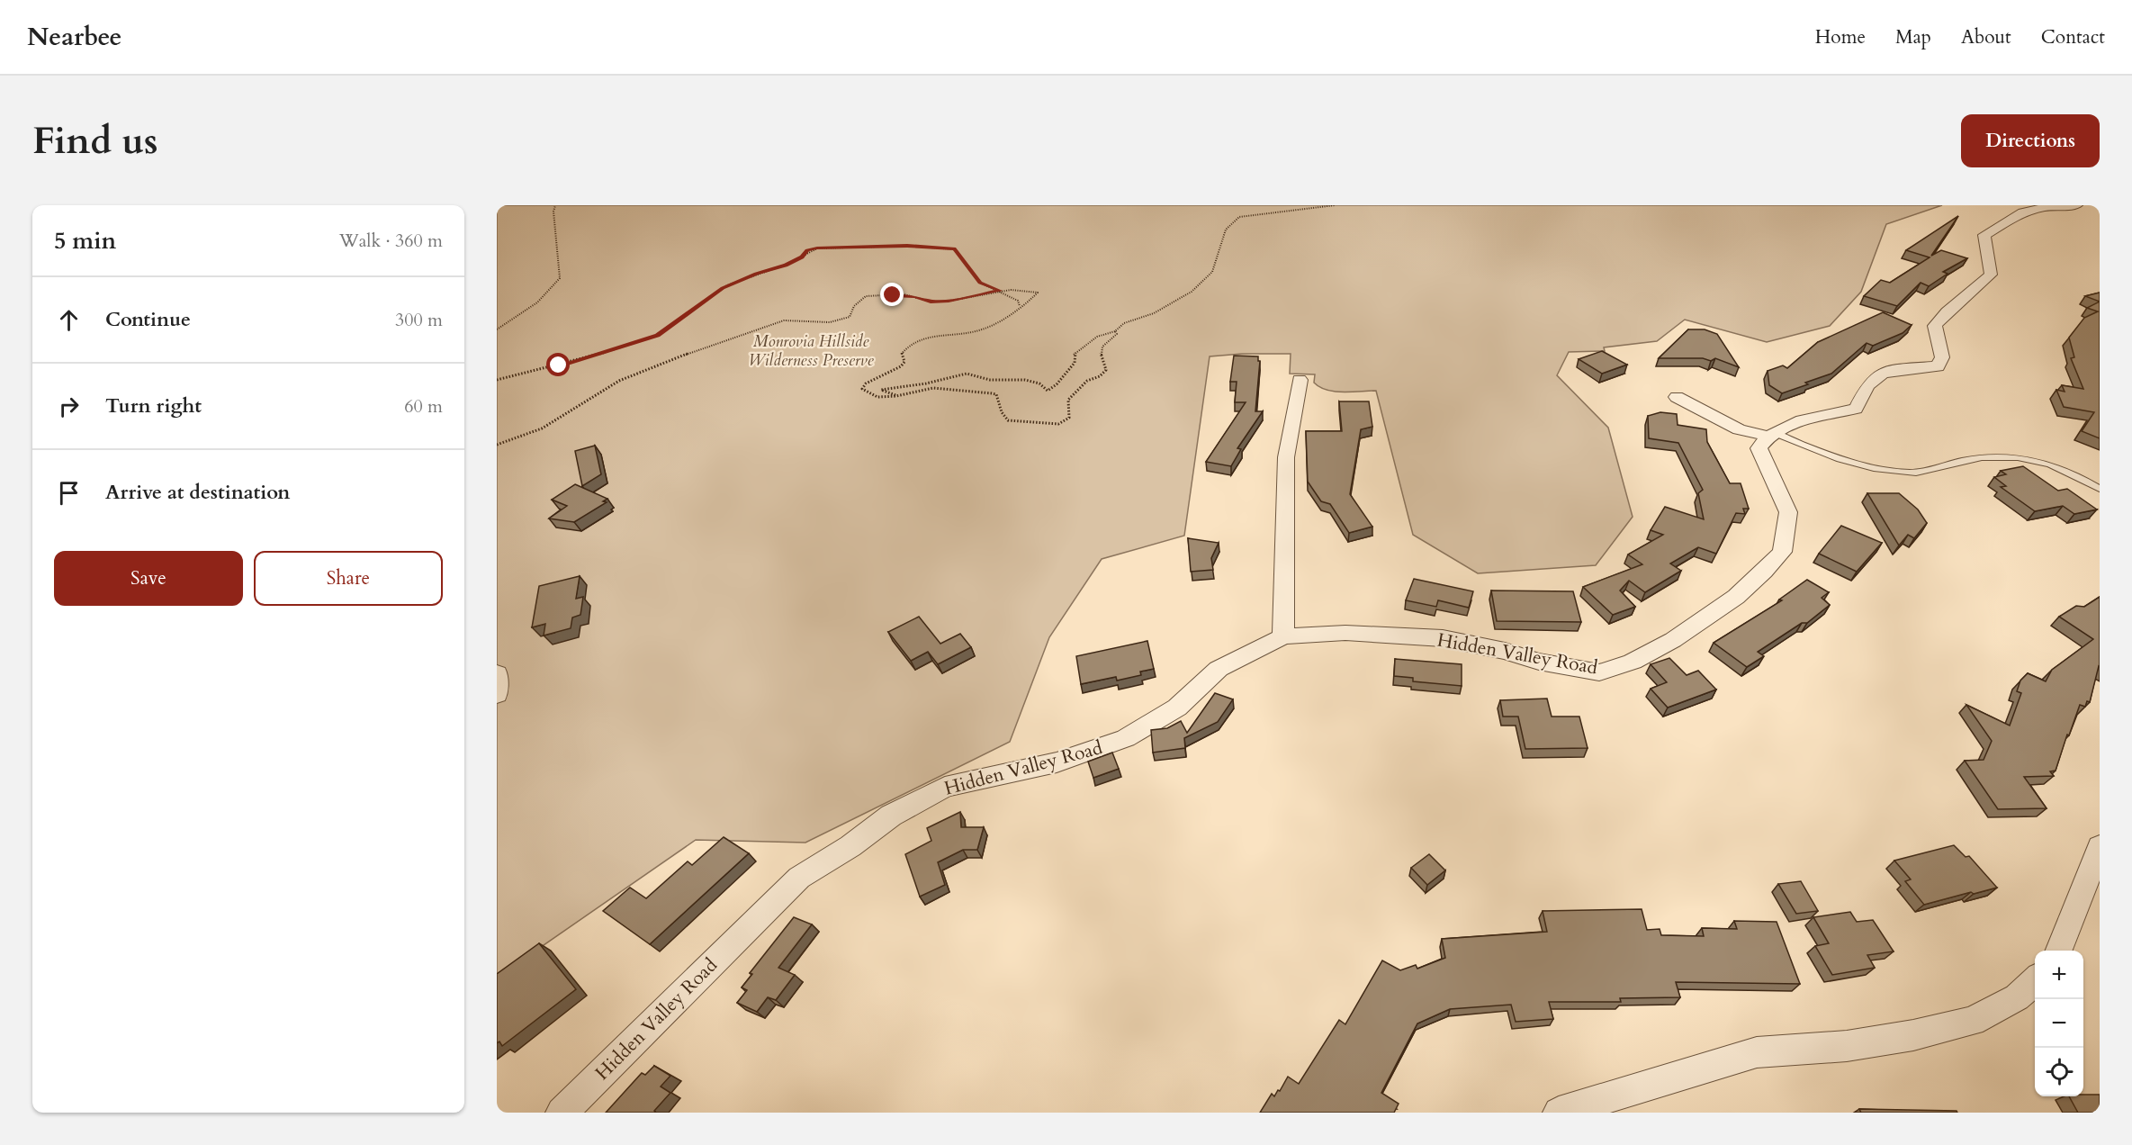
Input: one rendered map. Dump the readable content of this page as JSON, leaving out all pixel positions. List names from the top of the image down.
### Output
{
  "streets": {
    "street": ["Hidden Valley Road"]
  },
  "parks": ["Monrovia Hillside Wilderness Preserve"],
  "page": {
    "header": "Nearbee",
    "nav": [
      "Home",
      "Map",
      "About",
      "Contact"
    ],
    "buttons": [
      "Directions",
      ["Save", "Share"]
    ],
    "title": "Find us",
    "heading": ["5 min", "Walk · 360 m"],
    "list": [
      ["Continue", "300 m"],
      ["Turn right", "60 m"],
      "Arrive at destination"
    ],
    "map_buttons": ["+", "−"]
  }
}
